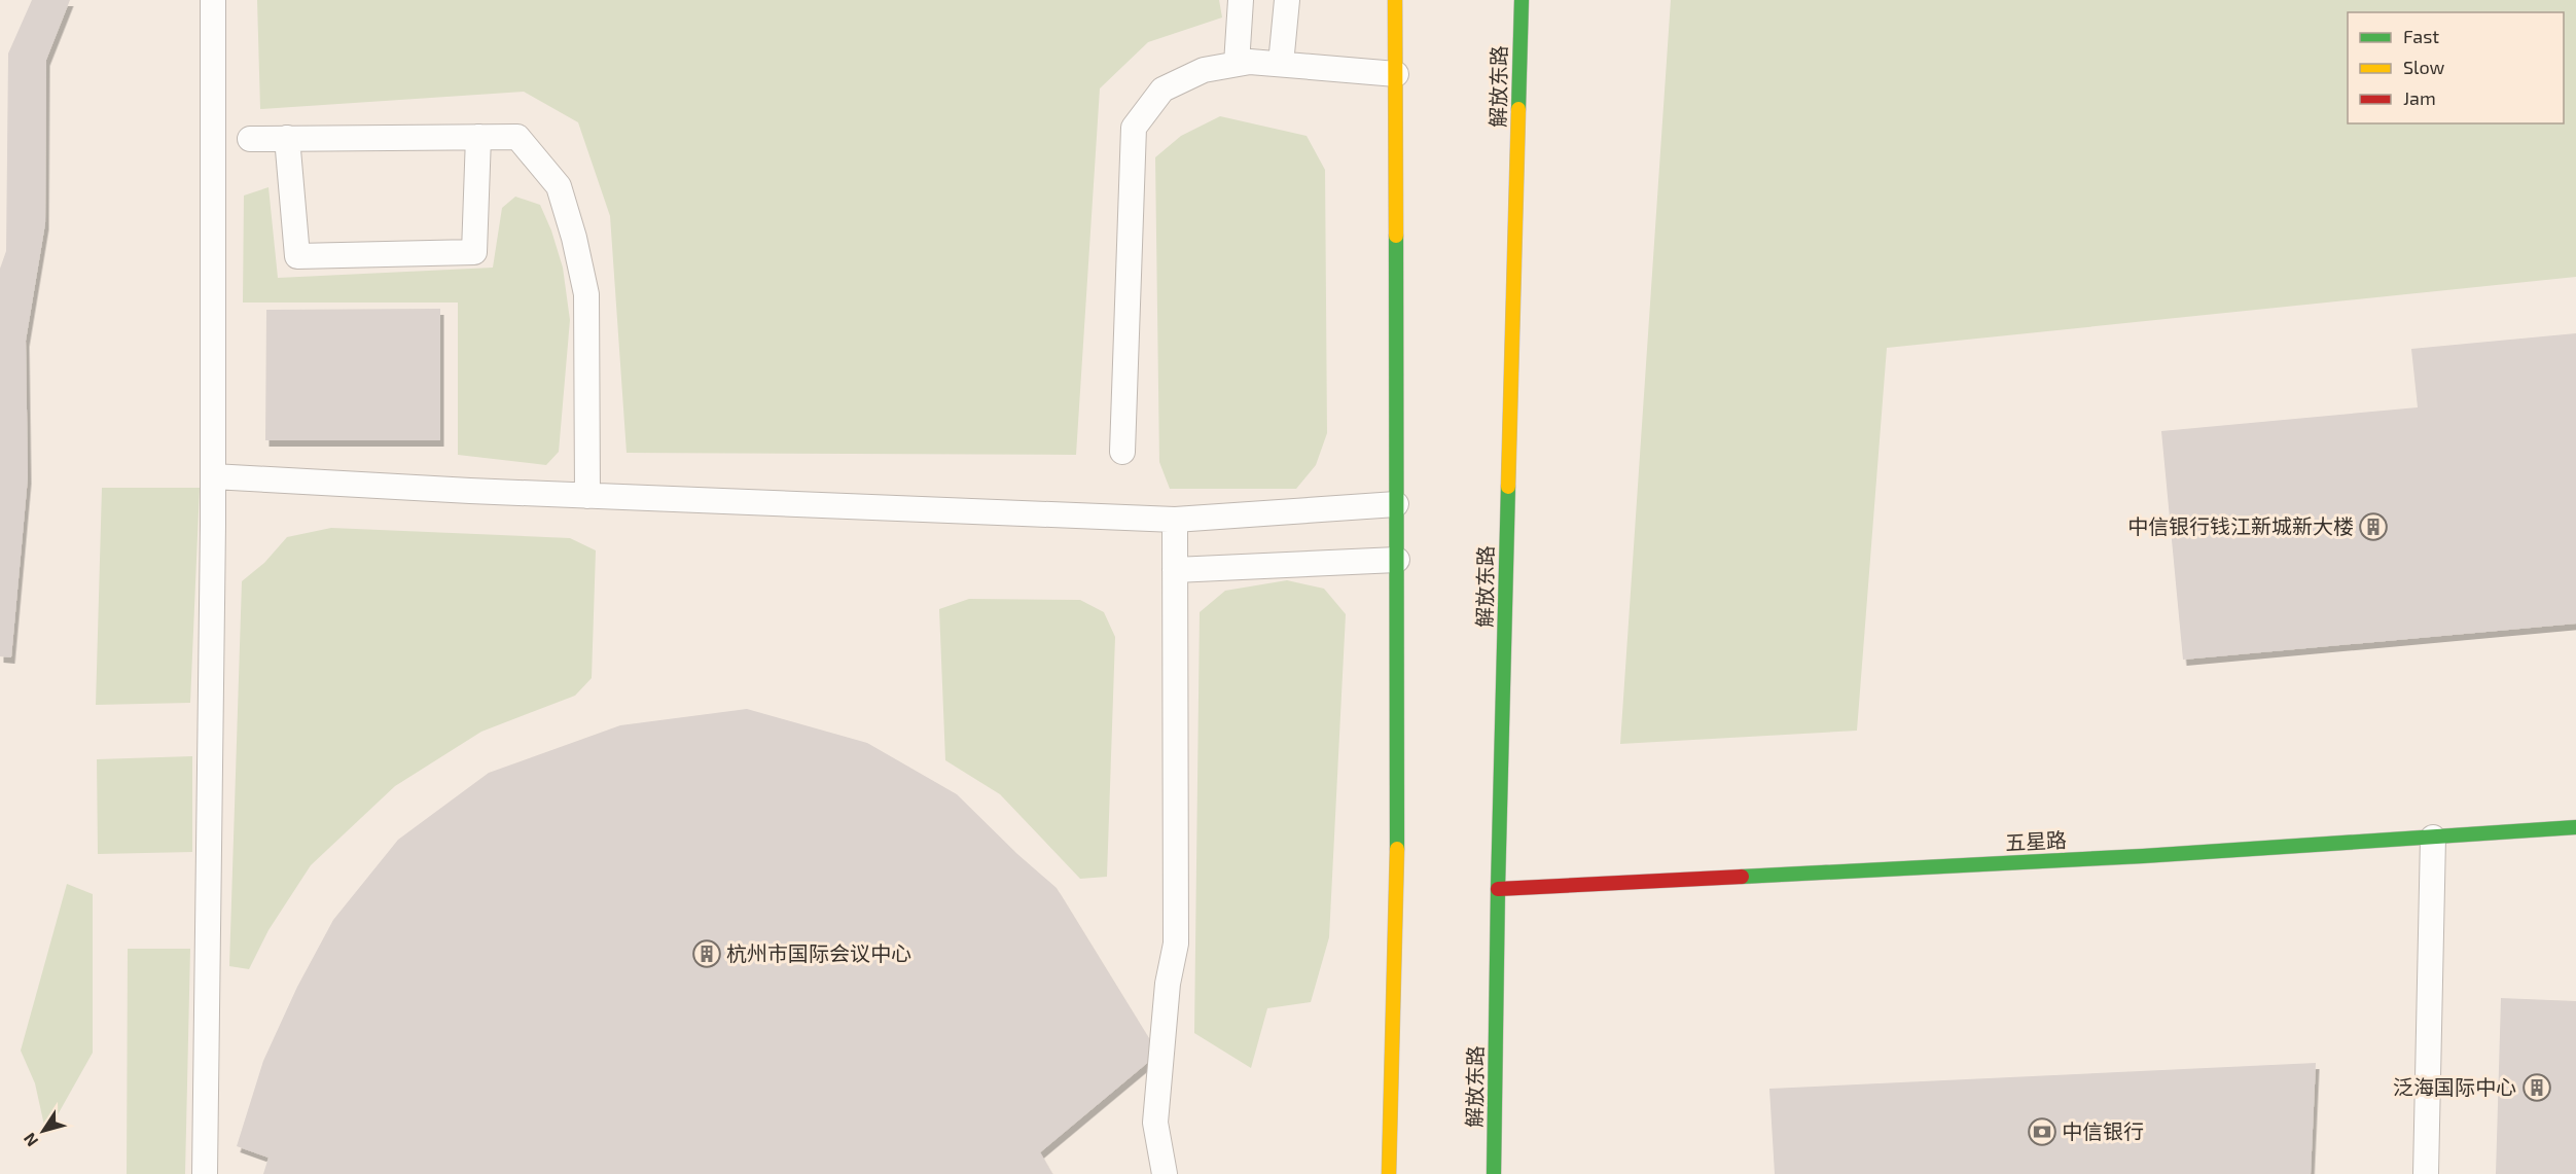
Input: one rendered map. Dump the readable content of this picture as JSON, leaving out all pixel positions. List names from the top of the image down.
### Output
{
  "streets": {
    "main road": ["解放东路", "五星路"]
  },
  "crossings": [
    ["解放东路", "五星路"]
  ],
  "places": {
    "building": ["中信银行钱江新城新大楼", "杭州市国际会议中心", "泛海国际中心"],
    "bank": ["中信银行"]
  },
  "legend": ["Fast", "Slow", "Jam"],
  "north": "bottom left"
}
